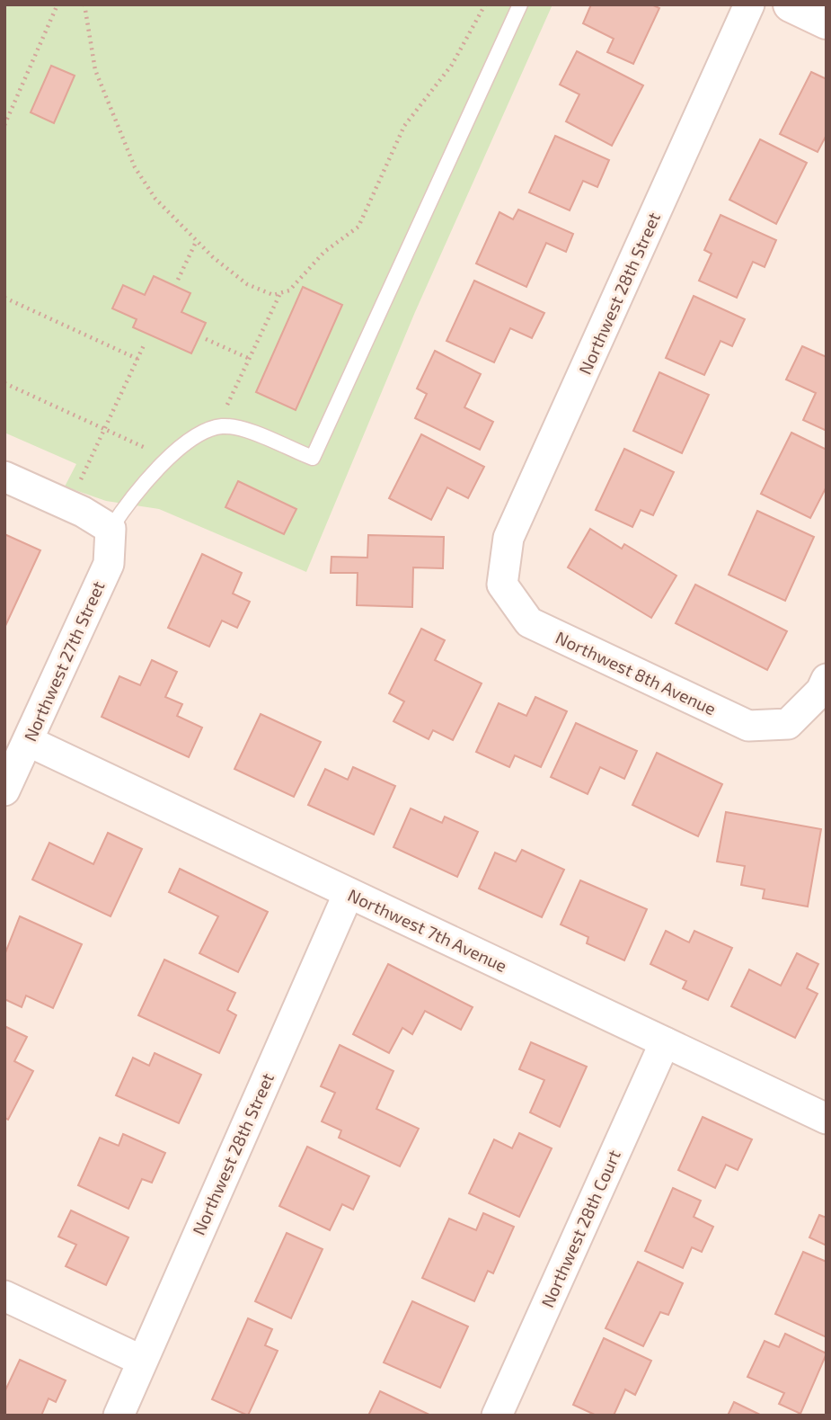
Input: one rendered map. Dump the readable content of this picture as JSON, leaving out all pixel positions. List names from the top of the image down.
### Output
{
  "streets": {
    "street": [
      "Northwest 28th Street",
      "Northwest 27th Street",
      "Northwest 8th Avenue",
      "Northwest 7th Avenue",
      "Northwest 28th Court"
    ]
  },
  "crossings": [
    ["Northwest 28th Street", "Northwest 8th Avenue"],
    ["Northwest 28th Street", "Northwest 7th Avenue"],
    ["Northwest 27th Street", "Northwest 7th Avenue"],
    ["Northwest 7th Avenue", "Northwest 28th Court"]
  ]
}
